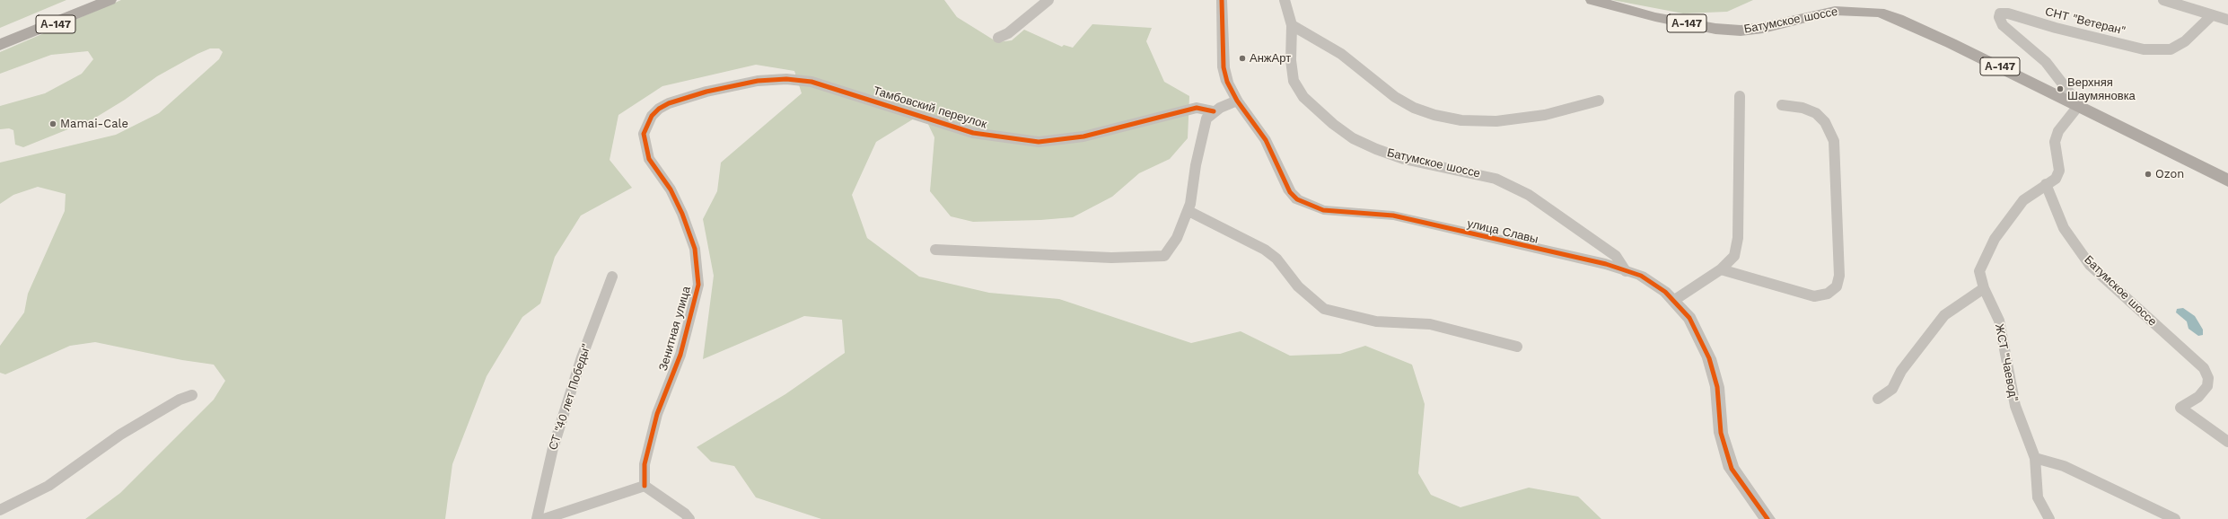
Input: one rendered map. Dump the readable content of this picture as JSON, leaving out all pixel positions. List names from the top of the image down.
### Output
{
  "streets": {
    "highway": ["Батумское шоссе", "А-147"],
    "street": [
      "СНТ \"Ветеран\"",
      "Тамбовский переулок",
      "улица Славы",
      "Зенитная улица",
      "ЖСТ \"Чаевод\"",
      "СТ \"40 лет Победы\""
    ]
  },
  "crossings": [
    ["Батумское шоссе", "СНТ \"Ветеран\""],
    ["Батумское шоссе", "улица Славы"],
    ["Батумское шоссе", "ЖСТ \"Чаевод\""],
    ["Тамбовский переулок", "Зенитная улица"]
  ],
  "places": [
    "АнжАрт",
    "Верхняя Шаумяновка",
    "Mamai-Cale",
    "Ozon"
  ]
}
